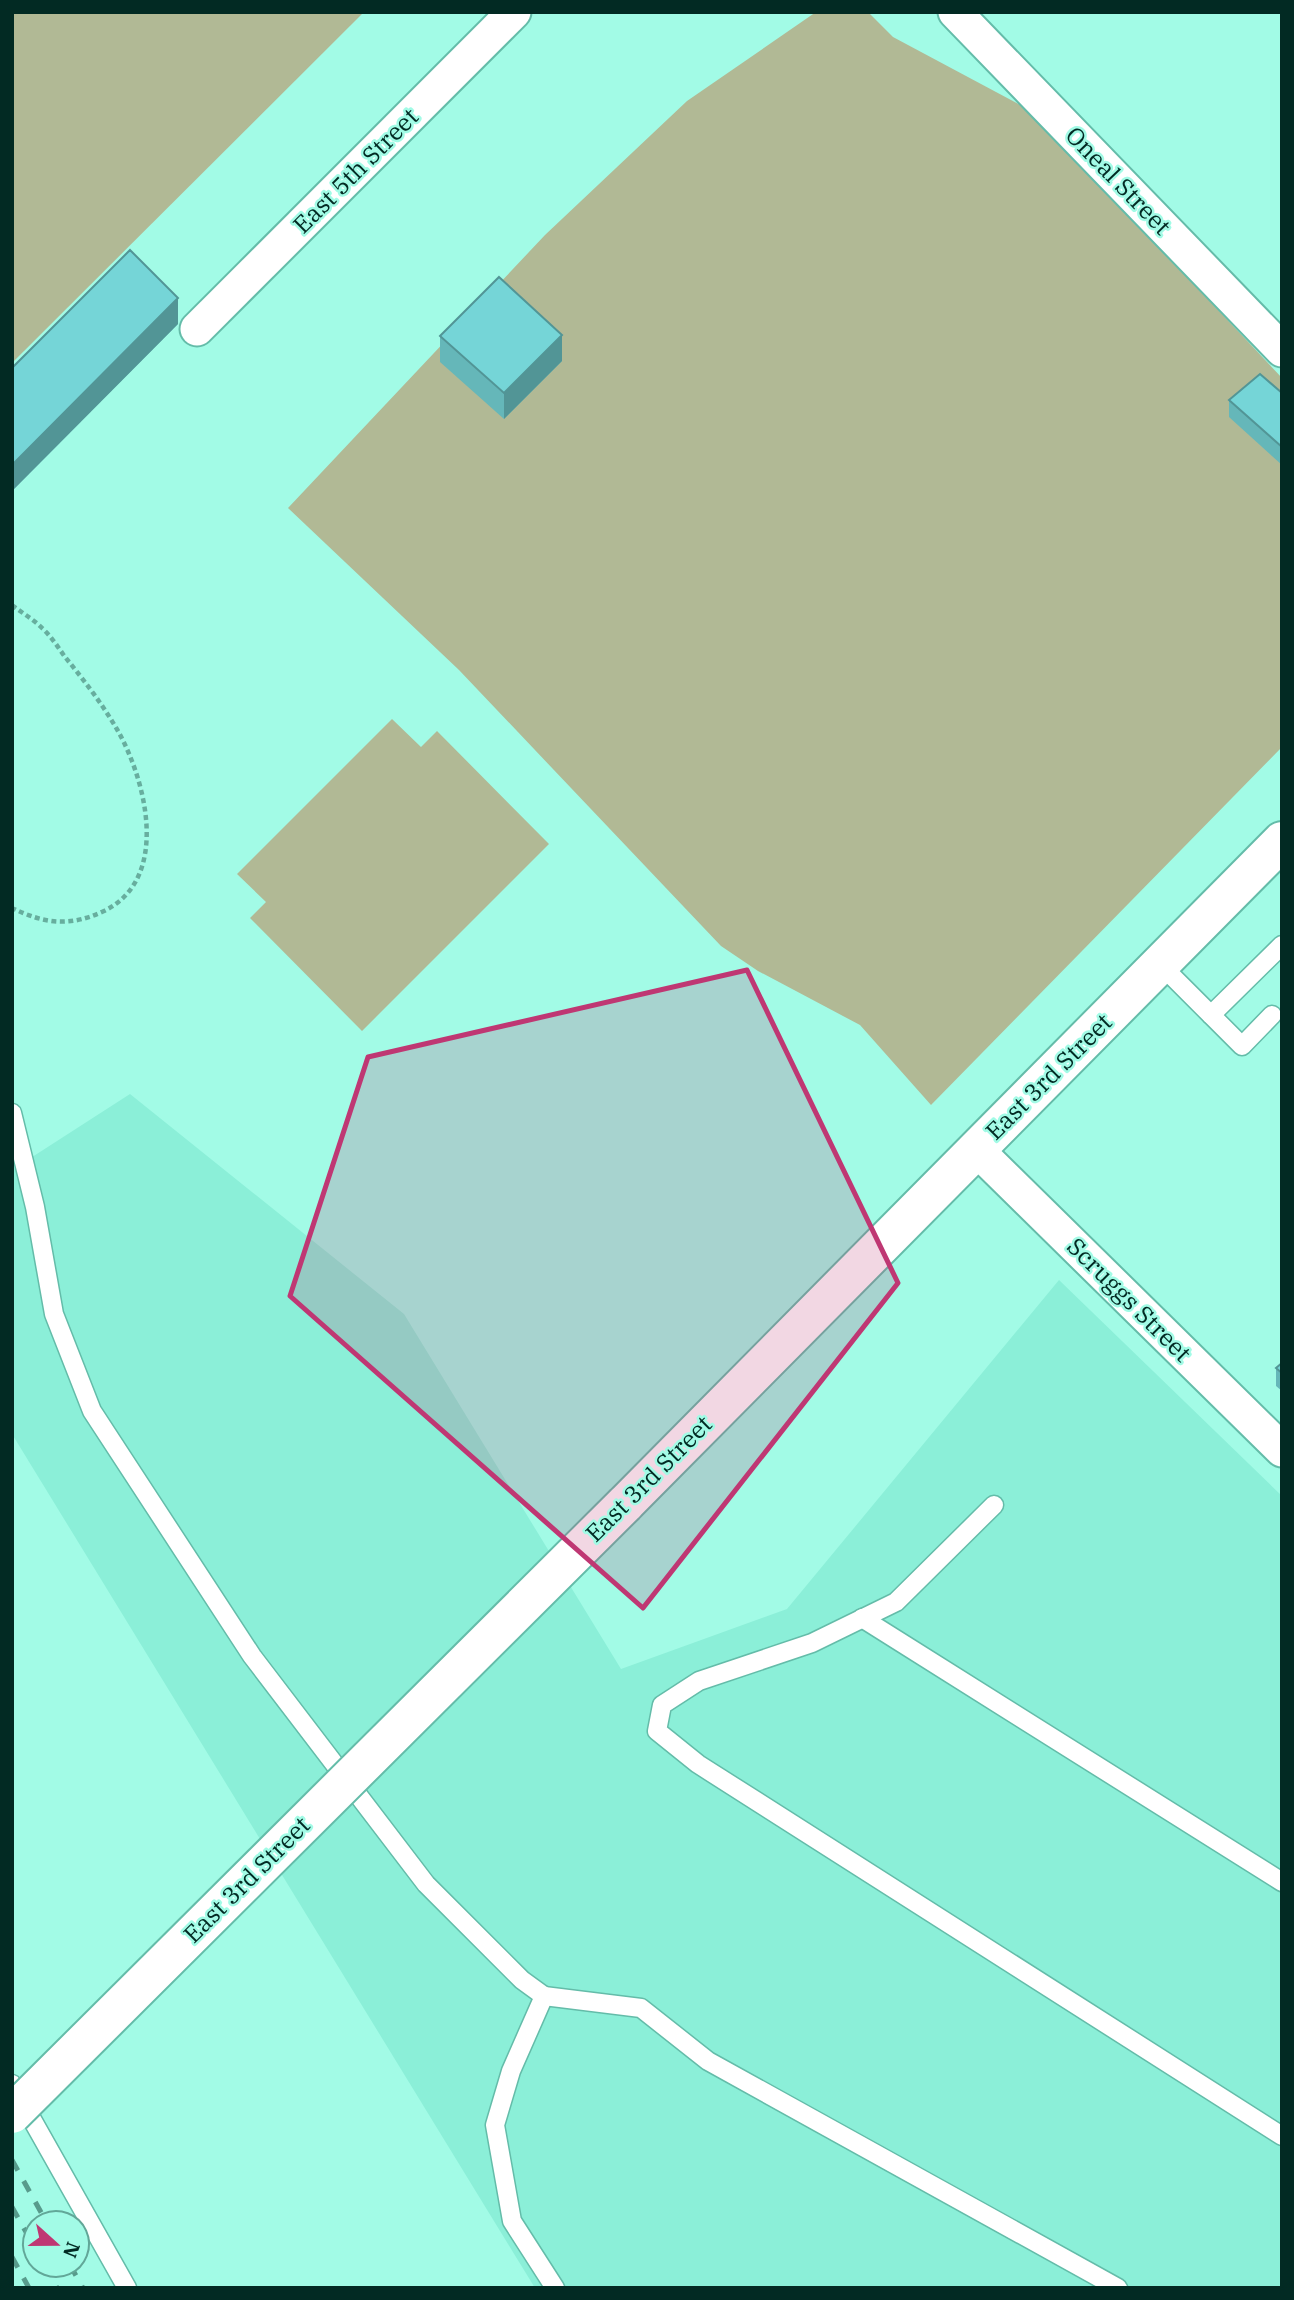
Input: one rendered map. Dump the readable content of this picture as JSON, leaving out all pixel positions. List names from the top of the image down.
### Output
{
  "streets": {
    "main road": ["East 3rd Street"],
    "street": ["East 5th Street", "Oneal Street", "Scruggs Street"]
  },
  "crossings": [
    ["East 3rd Street", "Scruggs Street"]
  ],
  "north": "right"
}
